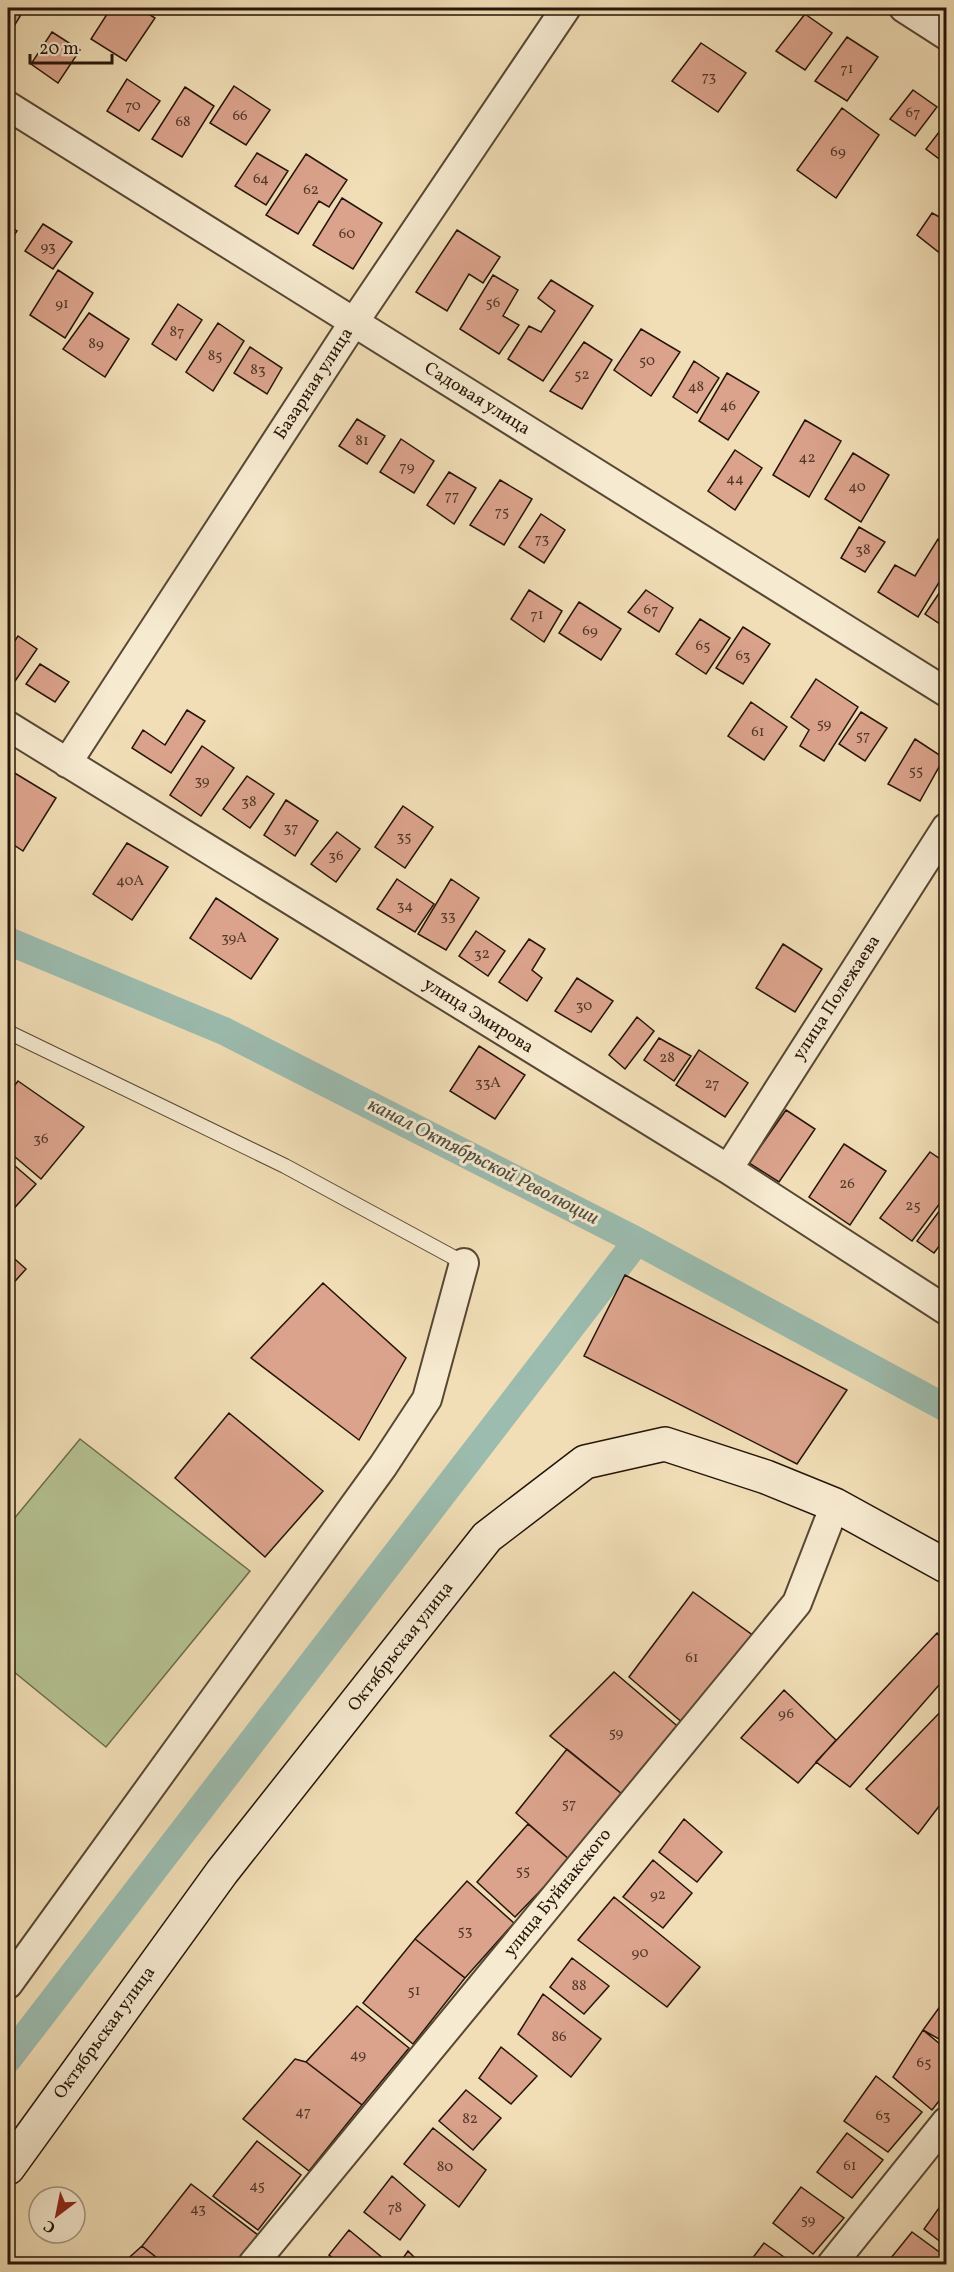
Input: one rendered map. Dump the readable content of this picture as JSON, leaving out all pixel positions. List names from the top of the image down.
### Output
{
  "streets": {
    "street": [
      "Базарная улица",
      "Садовая улица",
      "улица Полежаева",
      "улица Эмирова",
      "Октябрьская улица",
      "улица Буйнакского"
    ]
  },
  "crossings": [
    ["Базарная улица", "Садовая улица"],
    ["Базарная улица", "улица Эмирова"],
    ["улица Полежаева", "улица Эмирова"],
    ["Октябрьская улица", "улица Буйнакского"]
  ],
  "water": ["канал Октябрьской Революции"],
  "house_numbers": [
    "71",
    "73",
    "70",
    "67",
    "66",
    "68",
    "69",
    "64",
    "62",
    "60",
    "93",
    "56",
    "91",
    "87",
    "89",
    "85",
    "50",
    "83",
    "52",
    "48",
    "46",
    "81",
    "42",
    "79",
    "44",
    "40",
    "77",
    "75",
    "73",
    "38",
    "67",
    "71",
    "69",
    "65",
    "63",
    "59",
    "61",
    "57",
    "55",
    "39",
    "38",
    "37",
    "35",
    "36",
    "40А",
    "34",
    "33",
    "39А",
    "32",
    "30",
    "28",
    "33А",
    "27",
    "36",
    "26",
    "25",
    "61",
    "96",
    "59",
    "57",
    "55",
    "92",
    "53",
    "90",
    "88",
    "51",
    "86",
    "49",
    "65",
    "47",
    "63",
    "82",
    "61",
    "80",
    "45",
    "78",
    "43",
    "59"
  ],
  "scale_bar": "20 m",
  "north": "bottom left"
}
